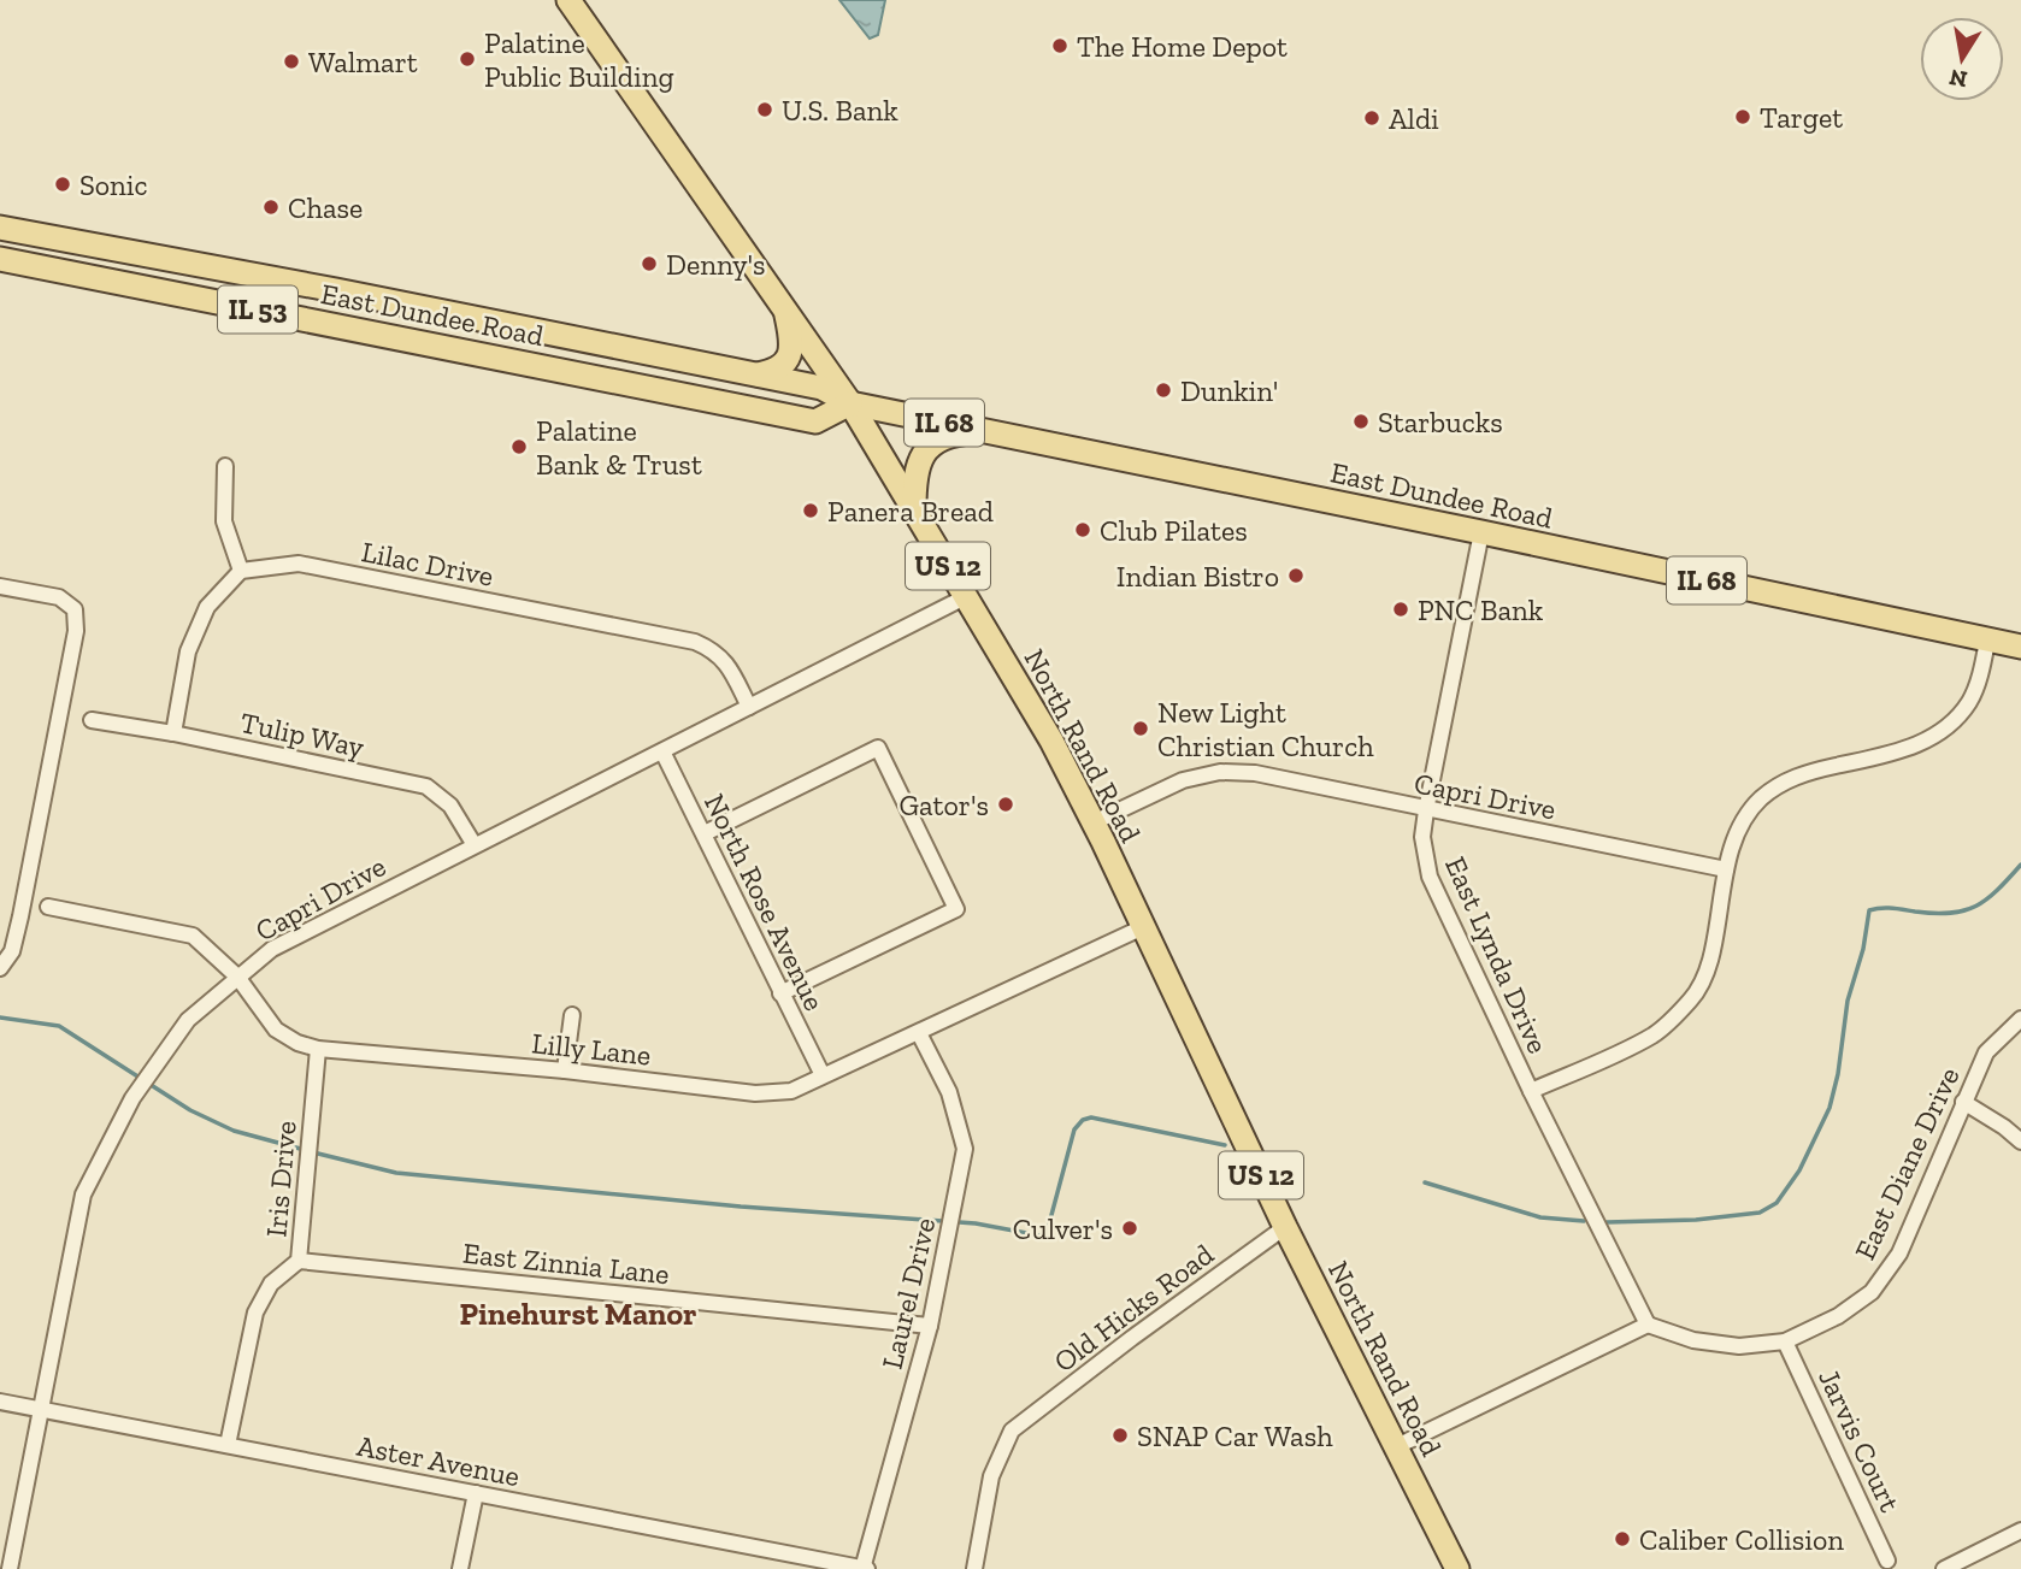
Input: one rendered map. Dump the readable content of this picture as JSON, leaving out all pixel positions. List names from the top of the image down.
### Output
{
  "streets": {
    "main road": [
      "IL 53",
      "East Dundee Road",
      "IL 68",
      "US 12",
      "North Rand Road"
    ],
    "street": [
      "Lilac Drive",
      "Tulip Way",
      "Capri Drive",
      "North Rose Avenue",
      "East Lynda Drive",
      "Lilly Lane",
      "East Diane Drive",
      "Iris Drive",
      "East Zinnia Lane",
      "Laurel Drive",
      "Old Hicks Road",
      "Jarvis Court",
      "Aster Avenue"
    ]
  },
  "crossings": [
    ["East Dundee Road", "North Rand Road"],
    ["East Dundee Road", "East Lynda Drive"],
    ["Lilac Drive", "Capri Drive"],
    ["Tulip Way", "Capri Drive"],
    ["North Rand Road", "Capri Drive"],
    ["North Rand Road", "Lilly Lane"],
    ["North Rand Road", "Old Hicks Road"],
    ["Capri Drive", "North Rose Avenue"],
    ["Capri Drive", "East Lynda Drive"],
    ["Capri Drive", "Lilly Lane"],
    ["Capri Drive", "Aster Avenue"],
    ["North Rose Avenue", "Lilly Lane"],
    ["East Lynda Drive", "East Diane Drive"],
    ["Lilly Lane", "Iris Drive"],
    ["Lilly Lane", "Laurel Drive"],
    ["East Diane Drive", "Jarvis Court"],
    ["Iris Drive", "East Zinnia Lane"],
    ["Iris Drive", "Aster Avenue"],
    ["East Zinnia Lane", "Laurel Drive"],
    ["Laurel Drive", "Aster Avenue"]
  ],
  "districts": ["Pinehurst Manor"],
  "places": [
    "The Home Depot",
    "Palatine Public Building",
    "Walmart",
    "U.S. Bank",
    "Target",
    "Aldi",
    "Sonic",
    "Chase",
    "Denny's",
    "Dunkin'",
    "Starbucks",
    "Palatine Bank & Trust",
    "Panera Bread",
    "Club Pilates",
    "Indian Bistro",
    "PNC Bank",
    "New Light Christian Church",
    "Gator's",
    "Culver's",
    "SNAP Car Wash",
    "Caliber Collision"
  ],
  "north": "bottom"
}
